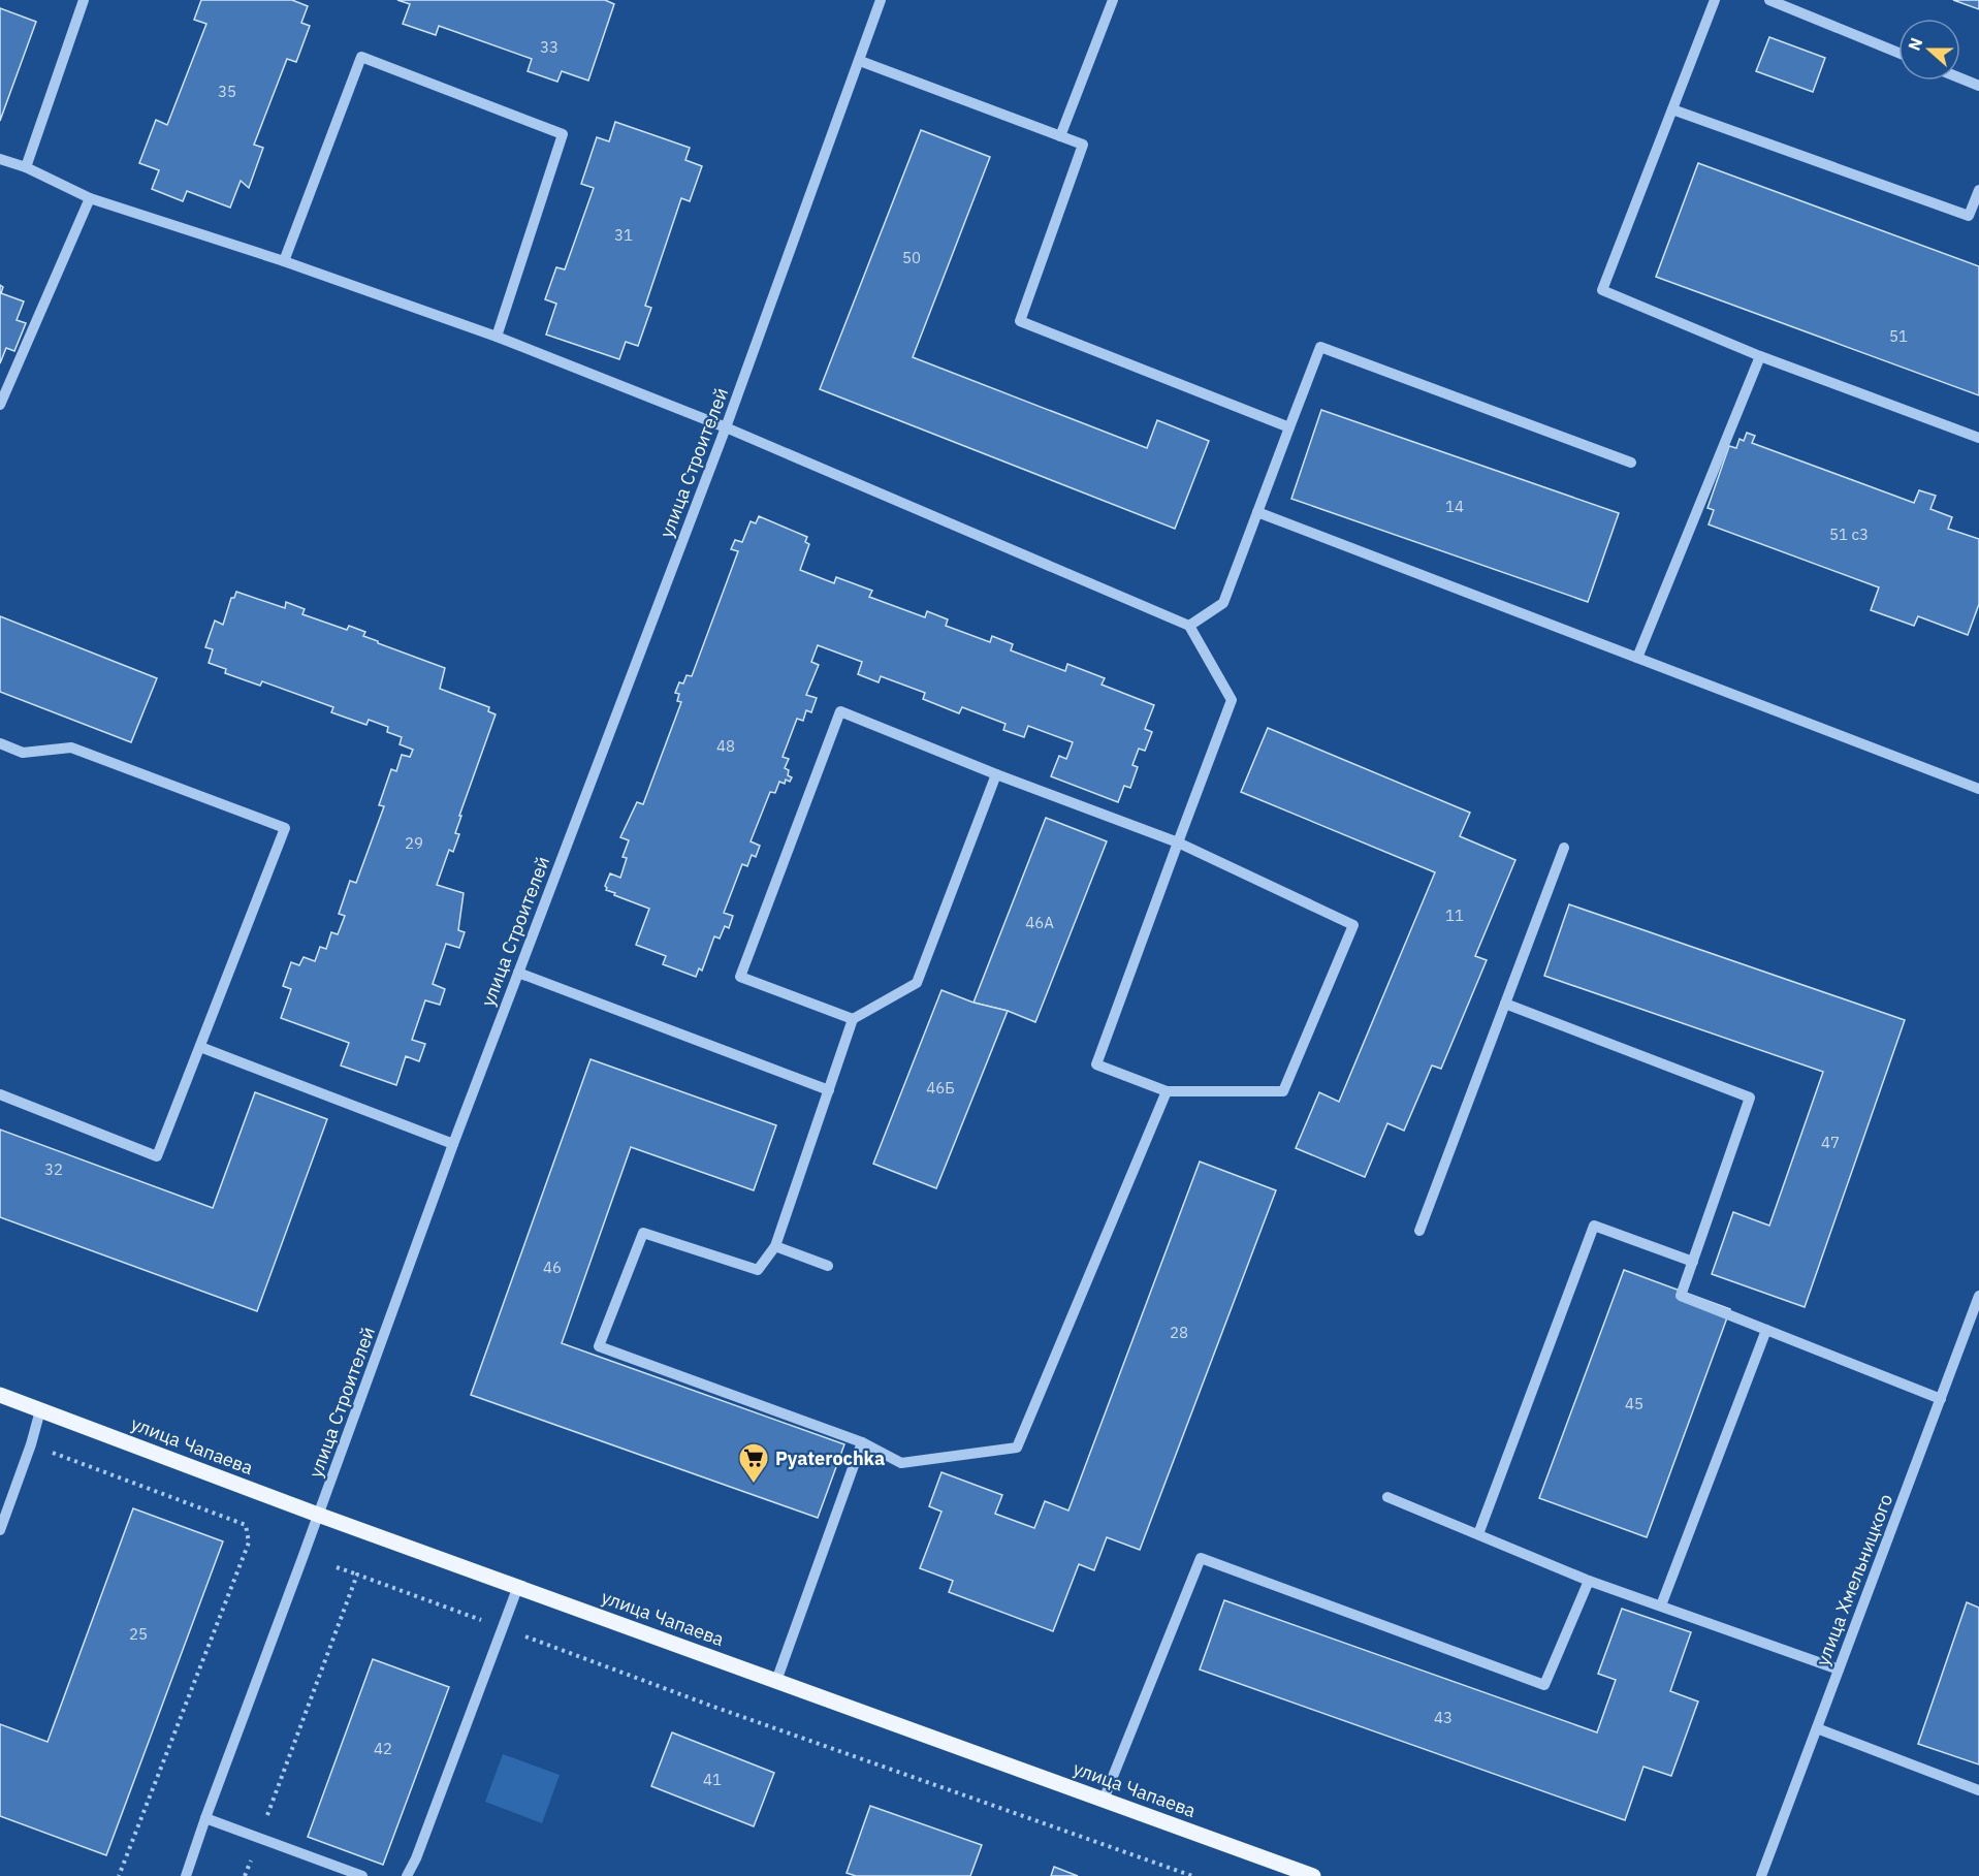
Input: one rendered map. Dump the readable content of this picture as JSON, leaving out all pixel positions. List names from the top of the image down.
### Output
{
  "streets": {
    "main road": ["улица Чапаева"],
    "street": ["улица Строителей", "улица Хмельницкого"]
  },
  "crossings": [
    ["улица Строителей", "улица Чапаева"]
  ],
  "places": {
    "supermarket": ["Pyaterochka"]
  },
  "house_numbers": [
    "33",
    "35",
    "31",
    "50",
    "51",
    "14",
    "51 с3",
    "48",
    "29",
    "11",
    "46А",
    "46Б",
    "47",
    "32",
    "46",
    "28",
    "45",
    "25",
    "43",
    "42",
    "41"
  ],
  "north": "left"
}
